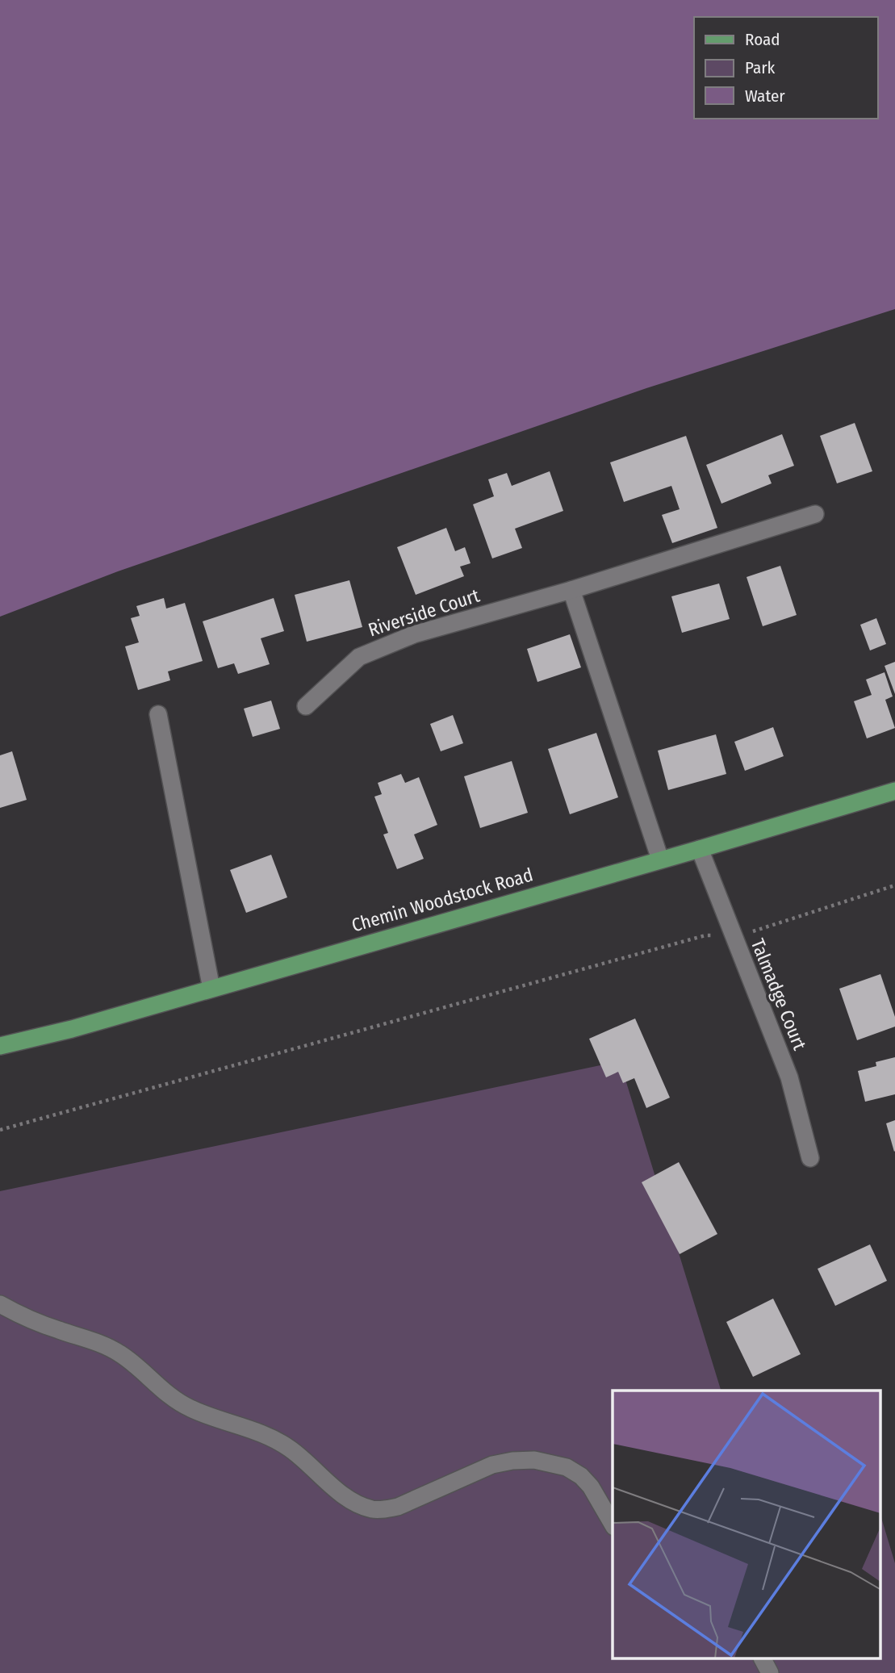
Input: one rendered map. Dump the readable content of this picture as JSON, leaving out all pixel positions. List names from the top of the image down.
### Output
{
  "streets": {
    "main road": ["Chemin Woodstock Road"],
    "street": ["Riverside Court", "Talmadge Court"]
  },
  "crossings": [
    ["Chemin Woodstock Road", "Talmadge Court"]
  ],
  "legend": ["Road", "Park", "Water"]
}
